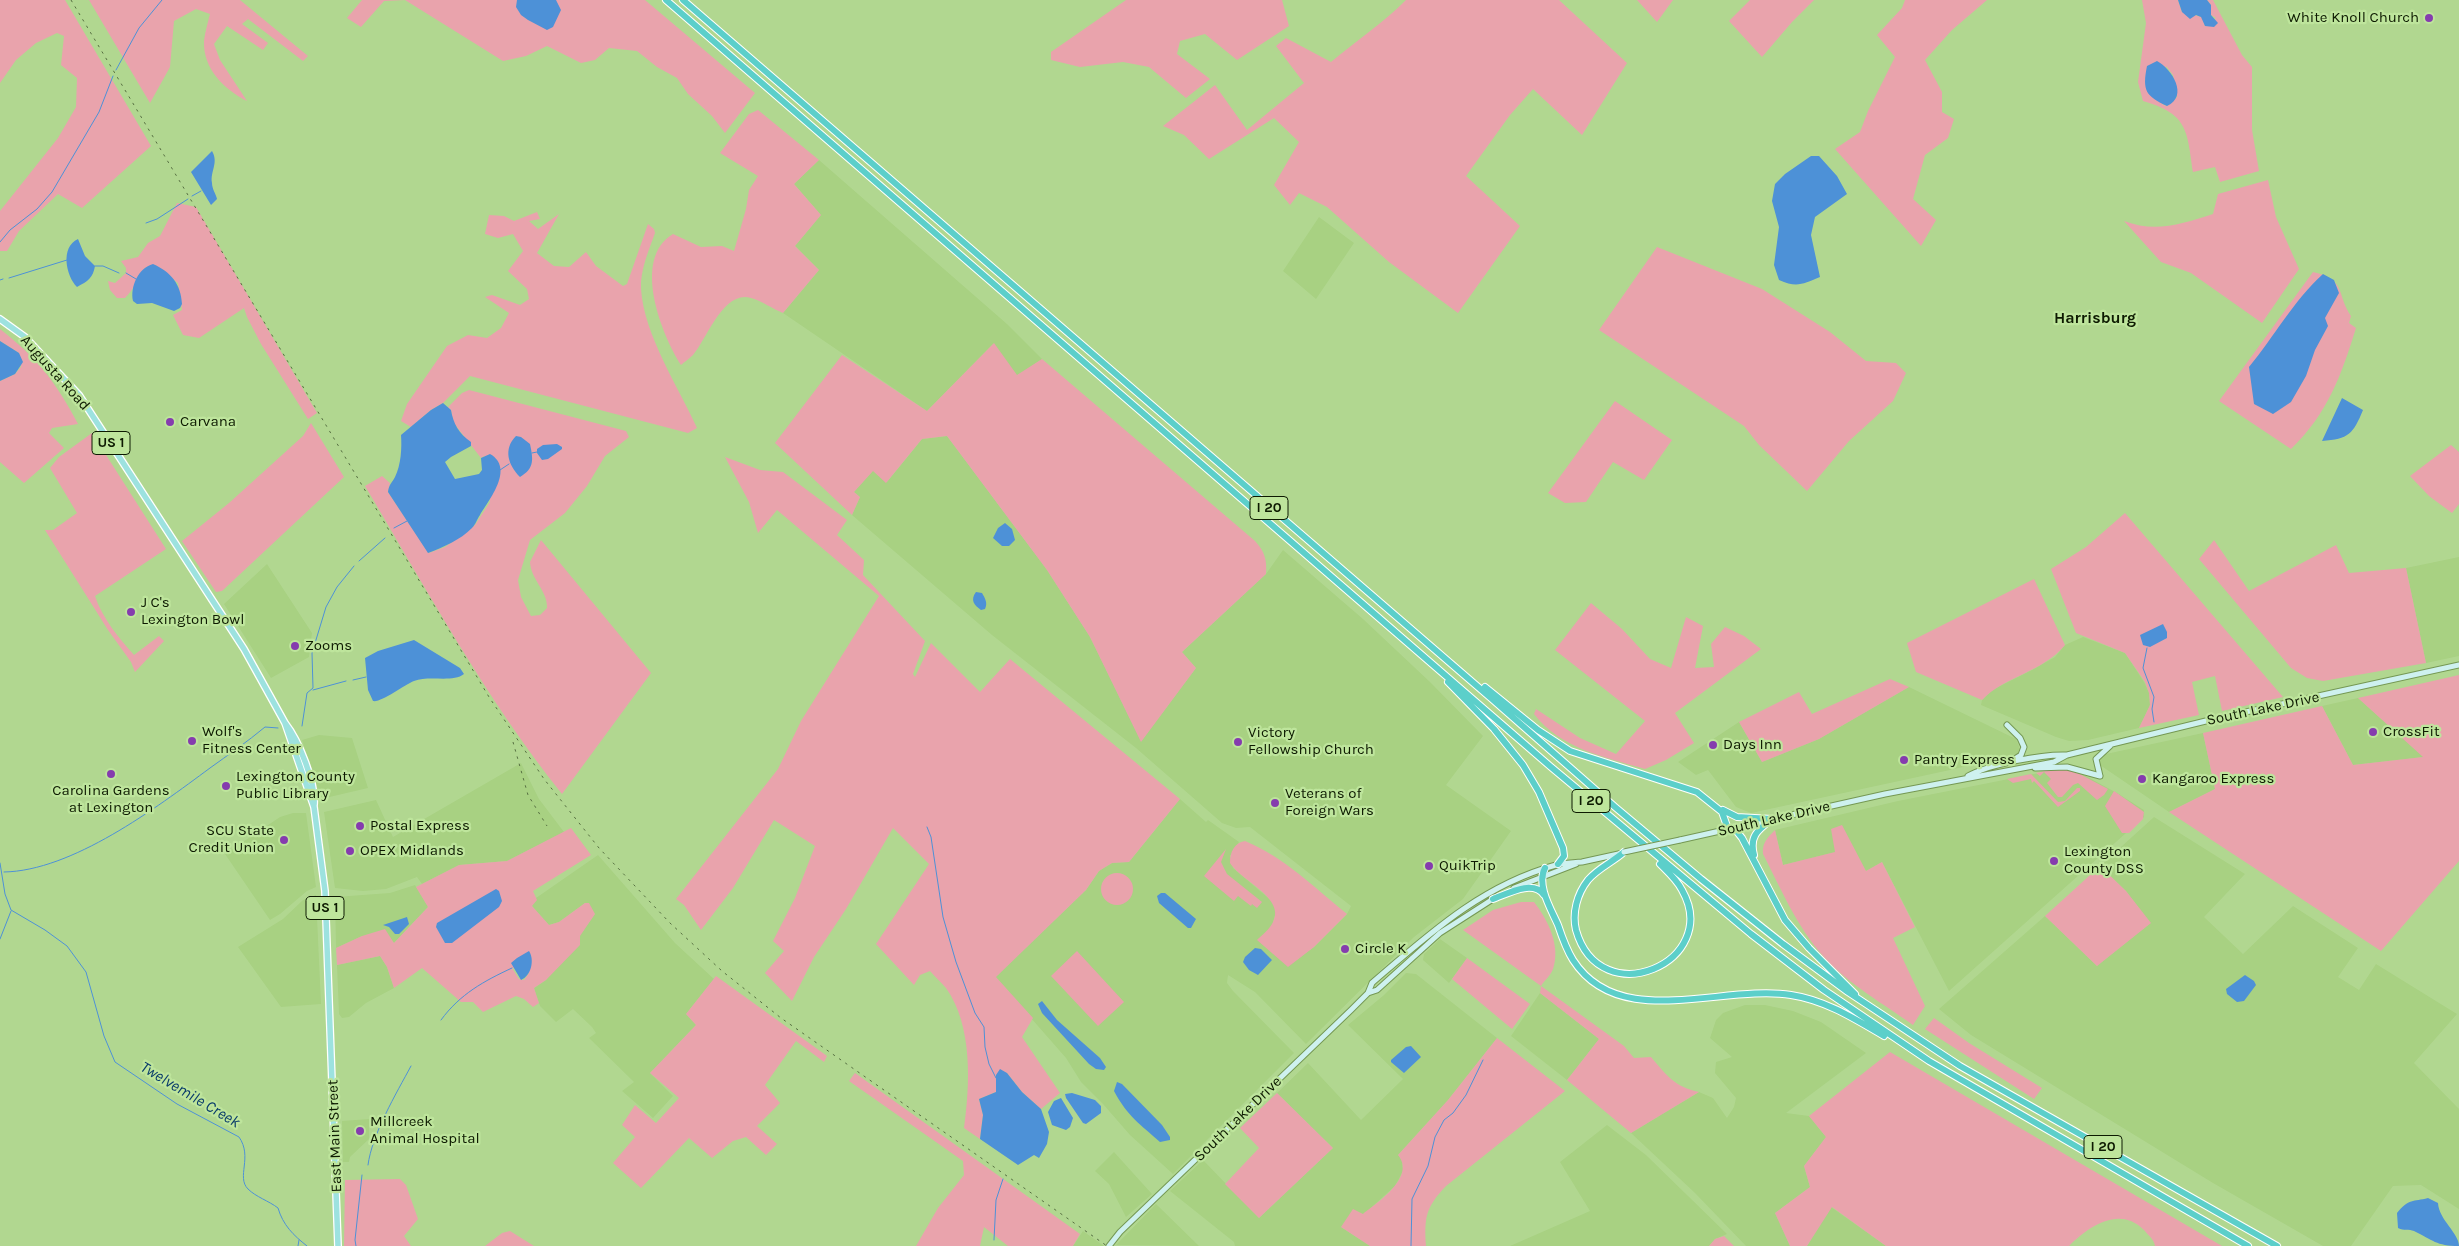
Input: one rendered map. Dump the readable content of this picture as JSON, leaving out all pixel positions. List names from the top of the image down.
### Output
{
  "streets": {
    "highway": ["I 20"],
    "main road": [
      "Augusta Road",
      "US 1",
      "South Lake Drive",
      "East Main Street"
    ]
  },
  "crossings": [
    ["Augusta Road", "East Main Street"]
  ],
  "districts": ["Harrisburg"],
  "water": ["Twelvemile Creek"],
  "places": [
    "White Knoll Church",
    "Carvana",
    "J C's Lexington Bowl",
    "Zooms",
    "CrossFit",
    "Wolf's Fitness Center",
    "Victory Fellowship Church",
    "Days Inn",
    "Pantry Express",
    "Carolina Gardens at Lexington",
    "Kangaroo Express",
    "Lexington County Public Library",
    "Veterans of Foreign Wars",
    "Postal Express",
    "SCU State Credit Union",
    "OPEX Midlands",
    "Lexington County DSS",
    "QuikTrip",
    "Circle K",
    "Millcreek Animal Hospital"
  ]
}
